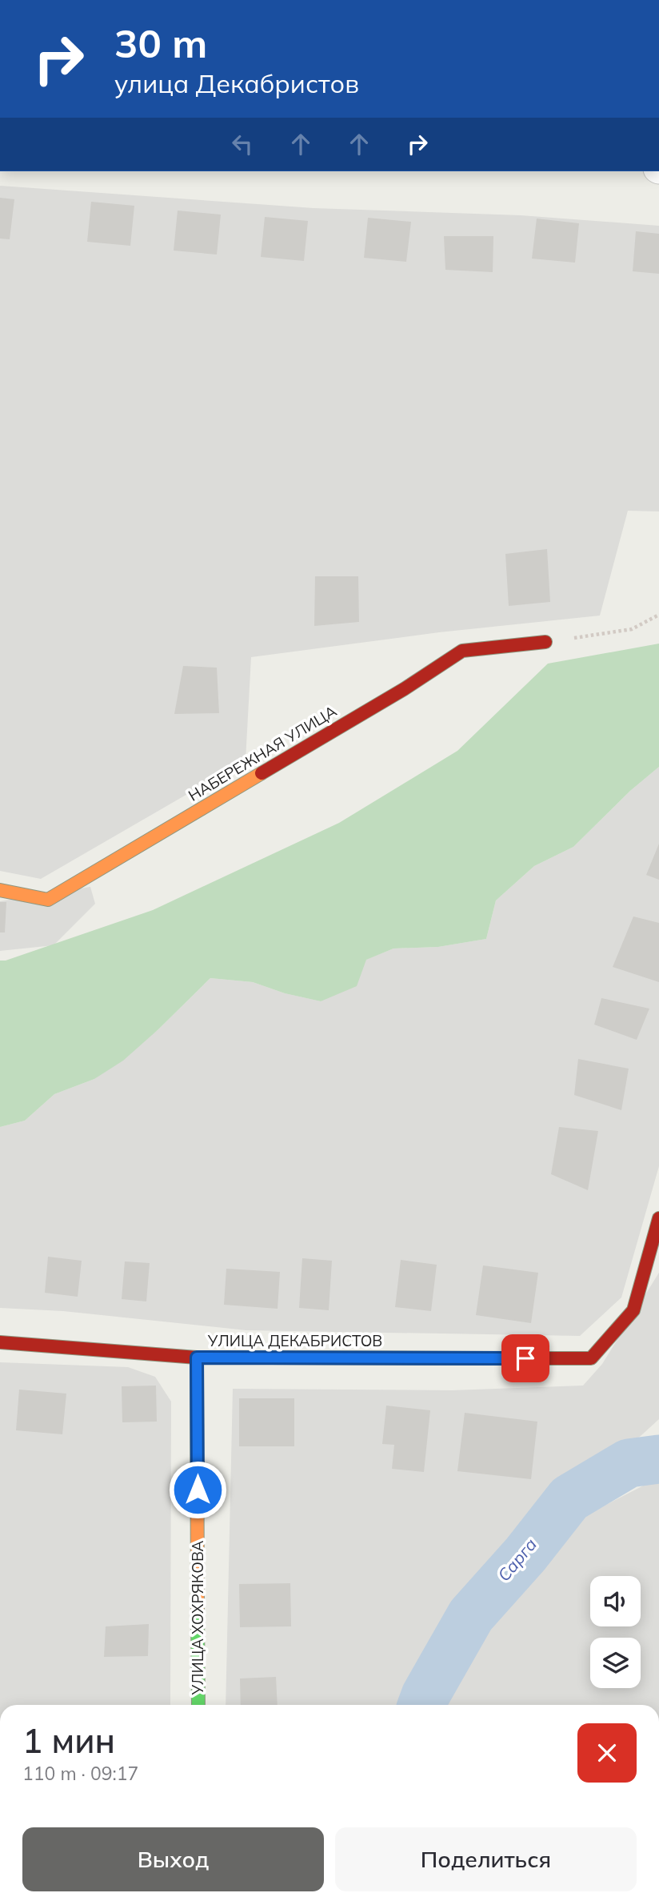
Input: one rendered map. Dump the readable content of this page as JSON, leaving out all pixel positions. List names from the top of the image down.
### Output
{
  "streets": {
    "street": ["НАБЕРЕЖНАЯ УЛИЦА", "УЛИЦА ДЕКАБРИСТОВ", "УЛИЦА ХОХРЯКОВА"]
  },
  "crossings": [
    ["УЛИЦА ДЕКАБРИСТОВ", "УЛИЦА ХОХРЯКОВА"]
  ],
  "water": ["Сарга"],
  "page": {
    "turn": ["30 m", "улица Декабристов"],
    "heading": ["1 мин", "110 m · 09:17"],
    "buttons": ["Выход", "Поделиться"]
  }
}
